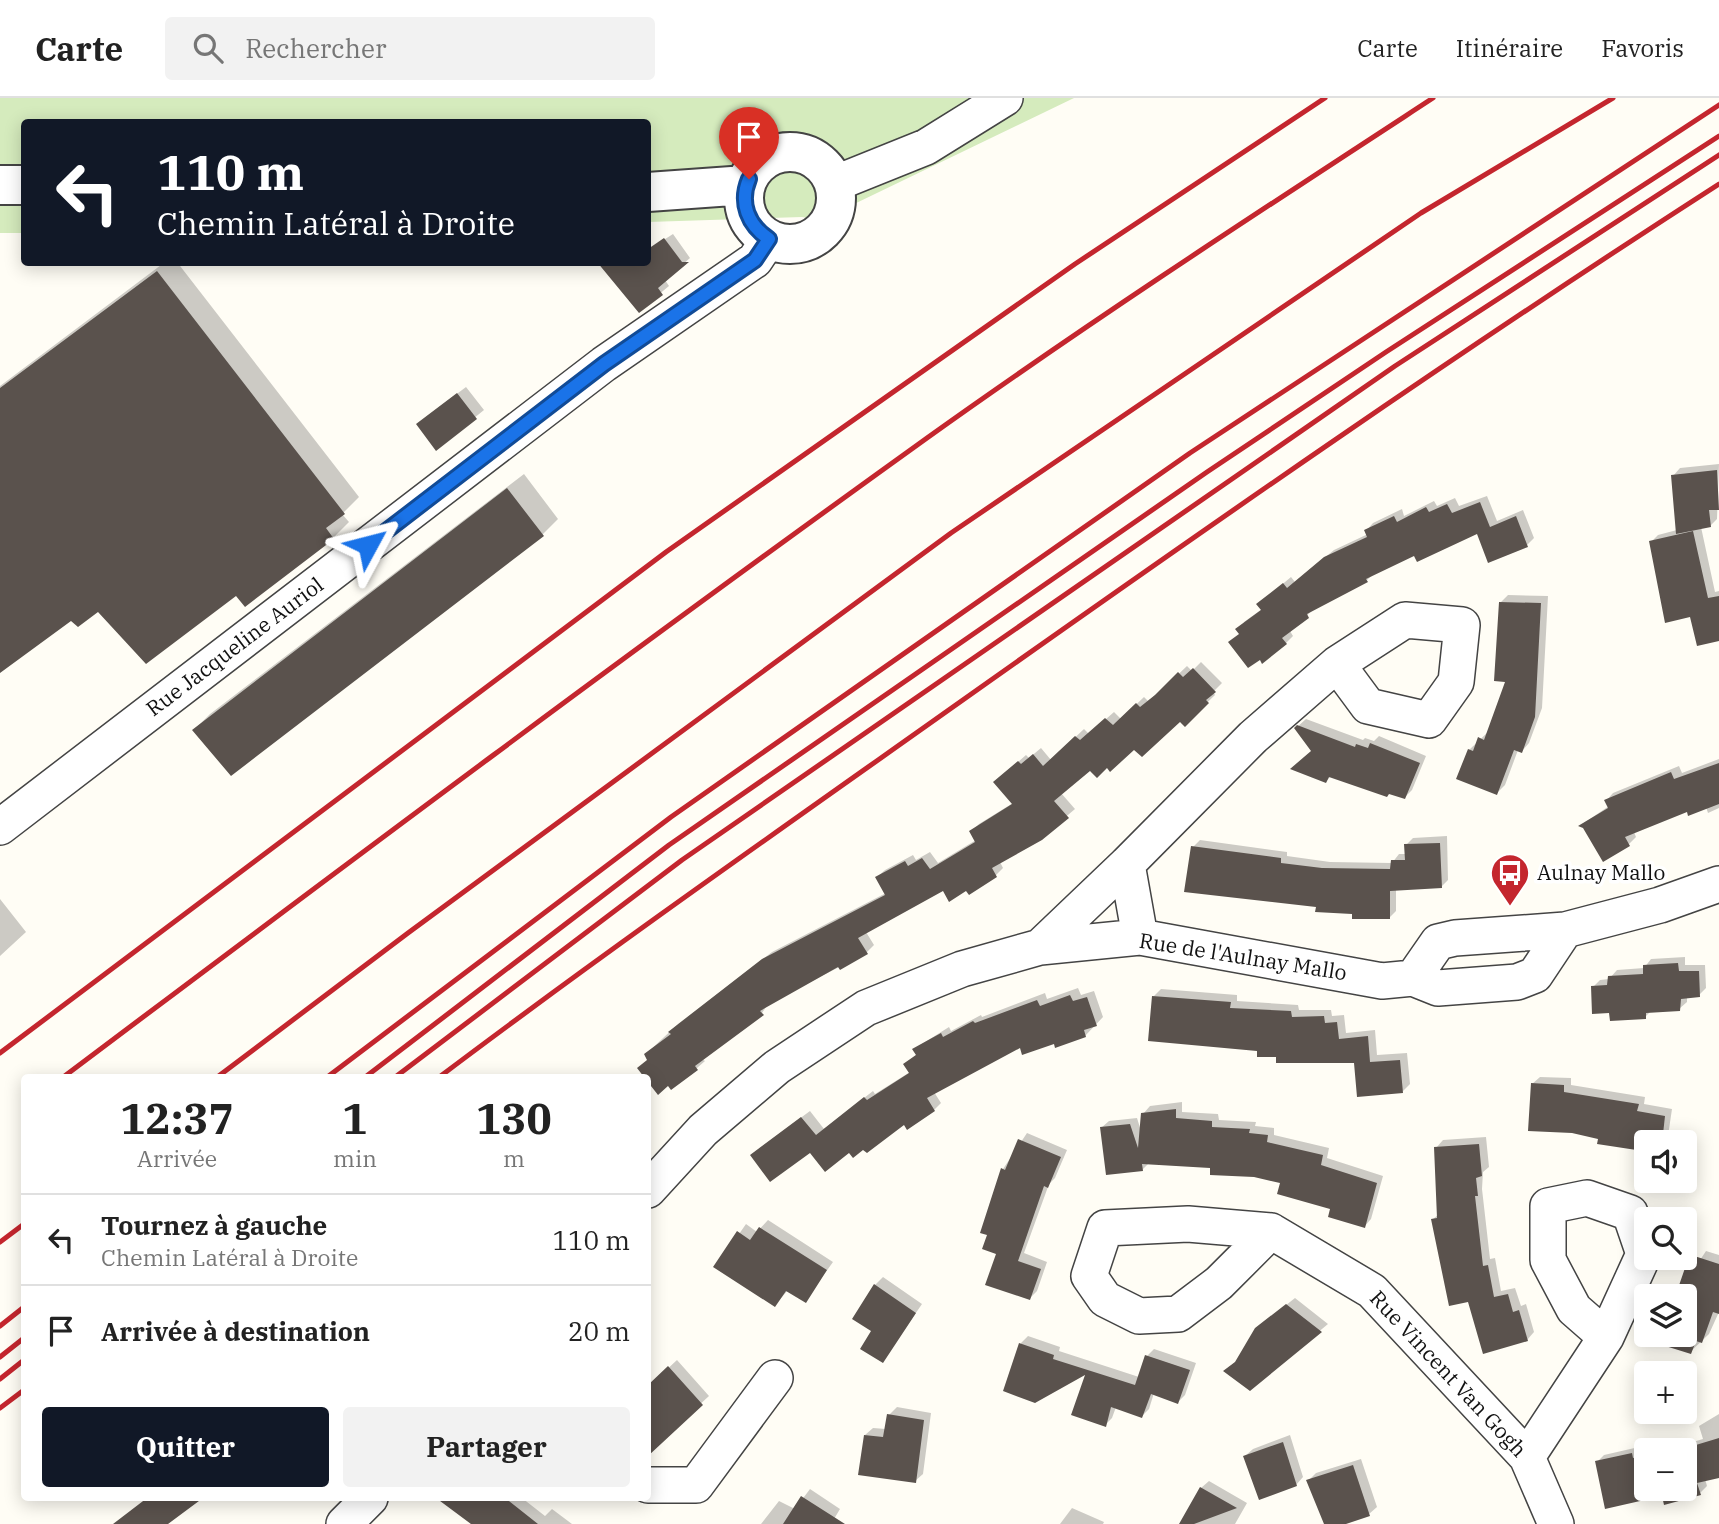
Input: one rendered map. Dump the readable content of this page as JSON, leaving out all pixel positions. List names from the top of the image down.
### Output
{
  "streets": {
    "street": ["Rue Jacqueline Auriol", "Rue de l'Aulnay Mallo", "Rue Vincent Van Gogh"]
  },
  "places": {
    "bus stop": ["Aulnay Mallo"]
  },
  "page": {
    "header": "Carte",
    "search": "Rechercher",
    "nav": ["Carte", "Itinéraire", "Favoris"],
    "turn": ["110 m", "Chemin Latéral à Droite"],
    "eta": [
      "12:37",
      "Arrivée",
      "1",
      "min",
      "130",
      "m"
    ],
    "map_buttons": ["+", "−"],
    "list": [
      {
        "name": "Tournez à gauche",
        "note": "Chemin Latéral à Droite",
        "value": "110 m"
      },
      {
        "name": "Arrivée à destination",
        "value": "20 m"
      }
    ],
    "buttons": ["Quitter", "Partager"]
  }
}
